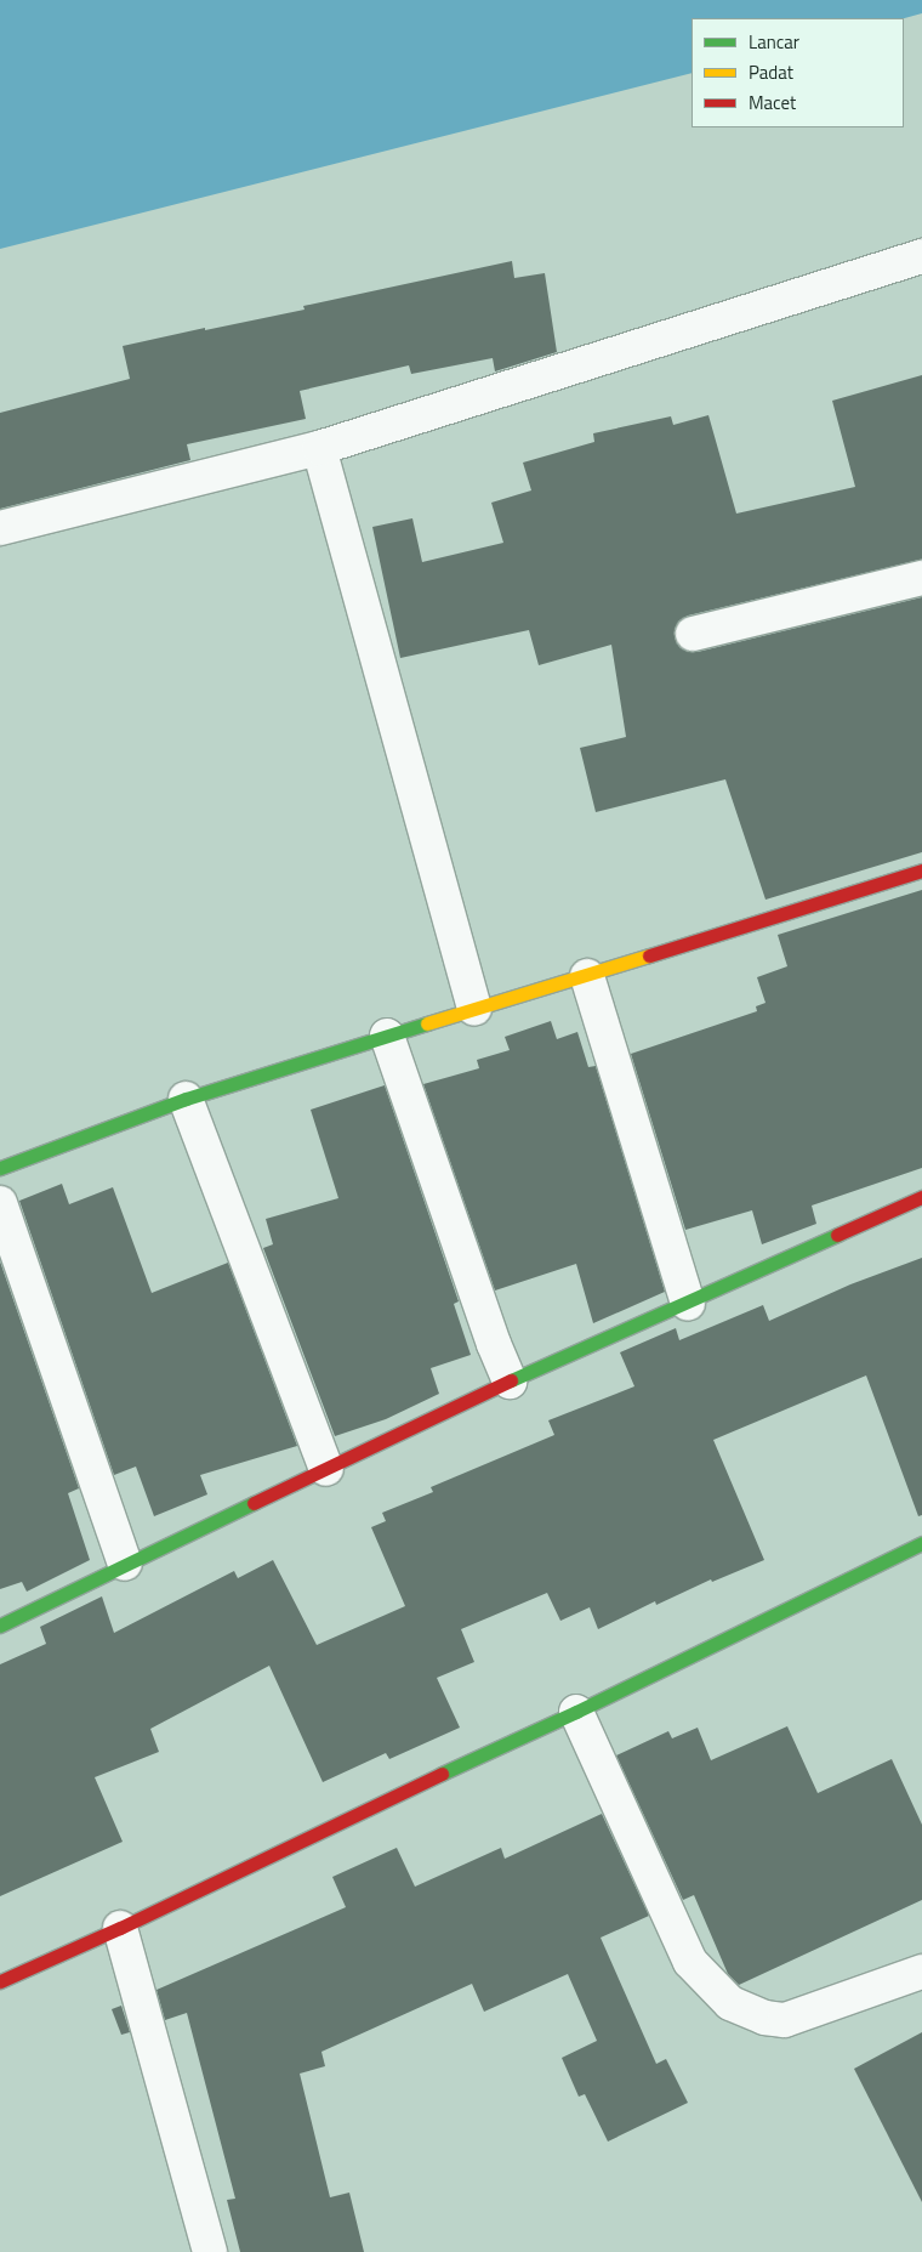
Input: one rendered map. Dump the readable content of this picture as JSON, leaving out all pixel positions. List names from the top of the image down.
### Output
{
  "legend": ["Lancar", "Padat", "Macet"]
}
